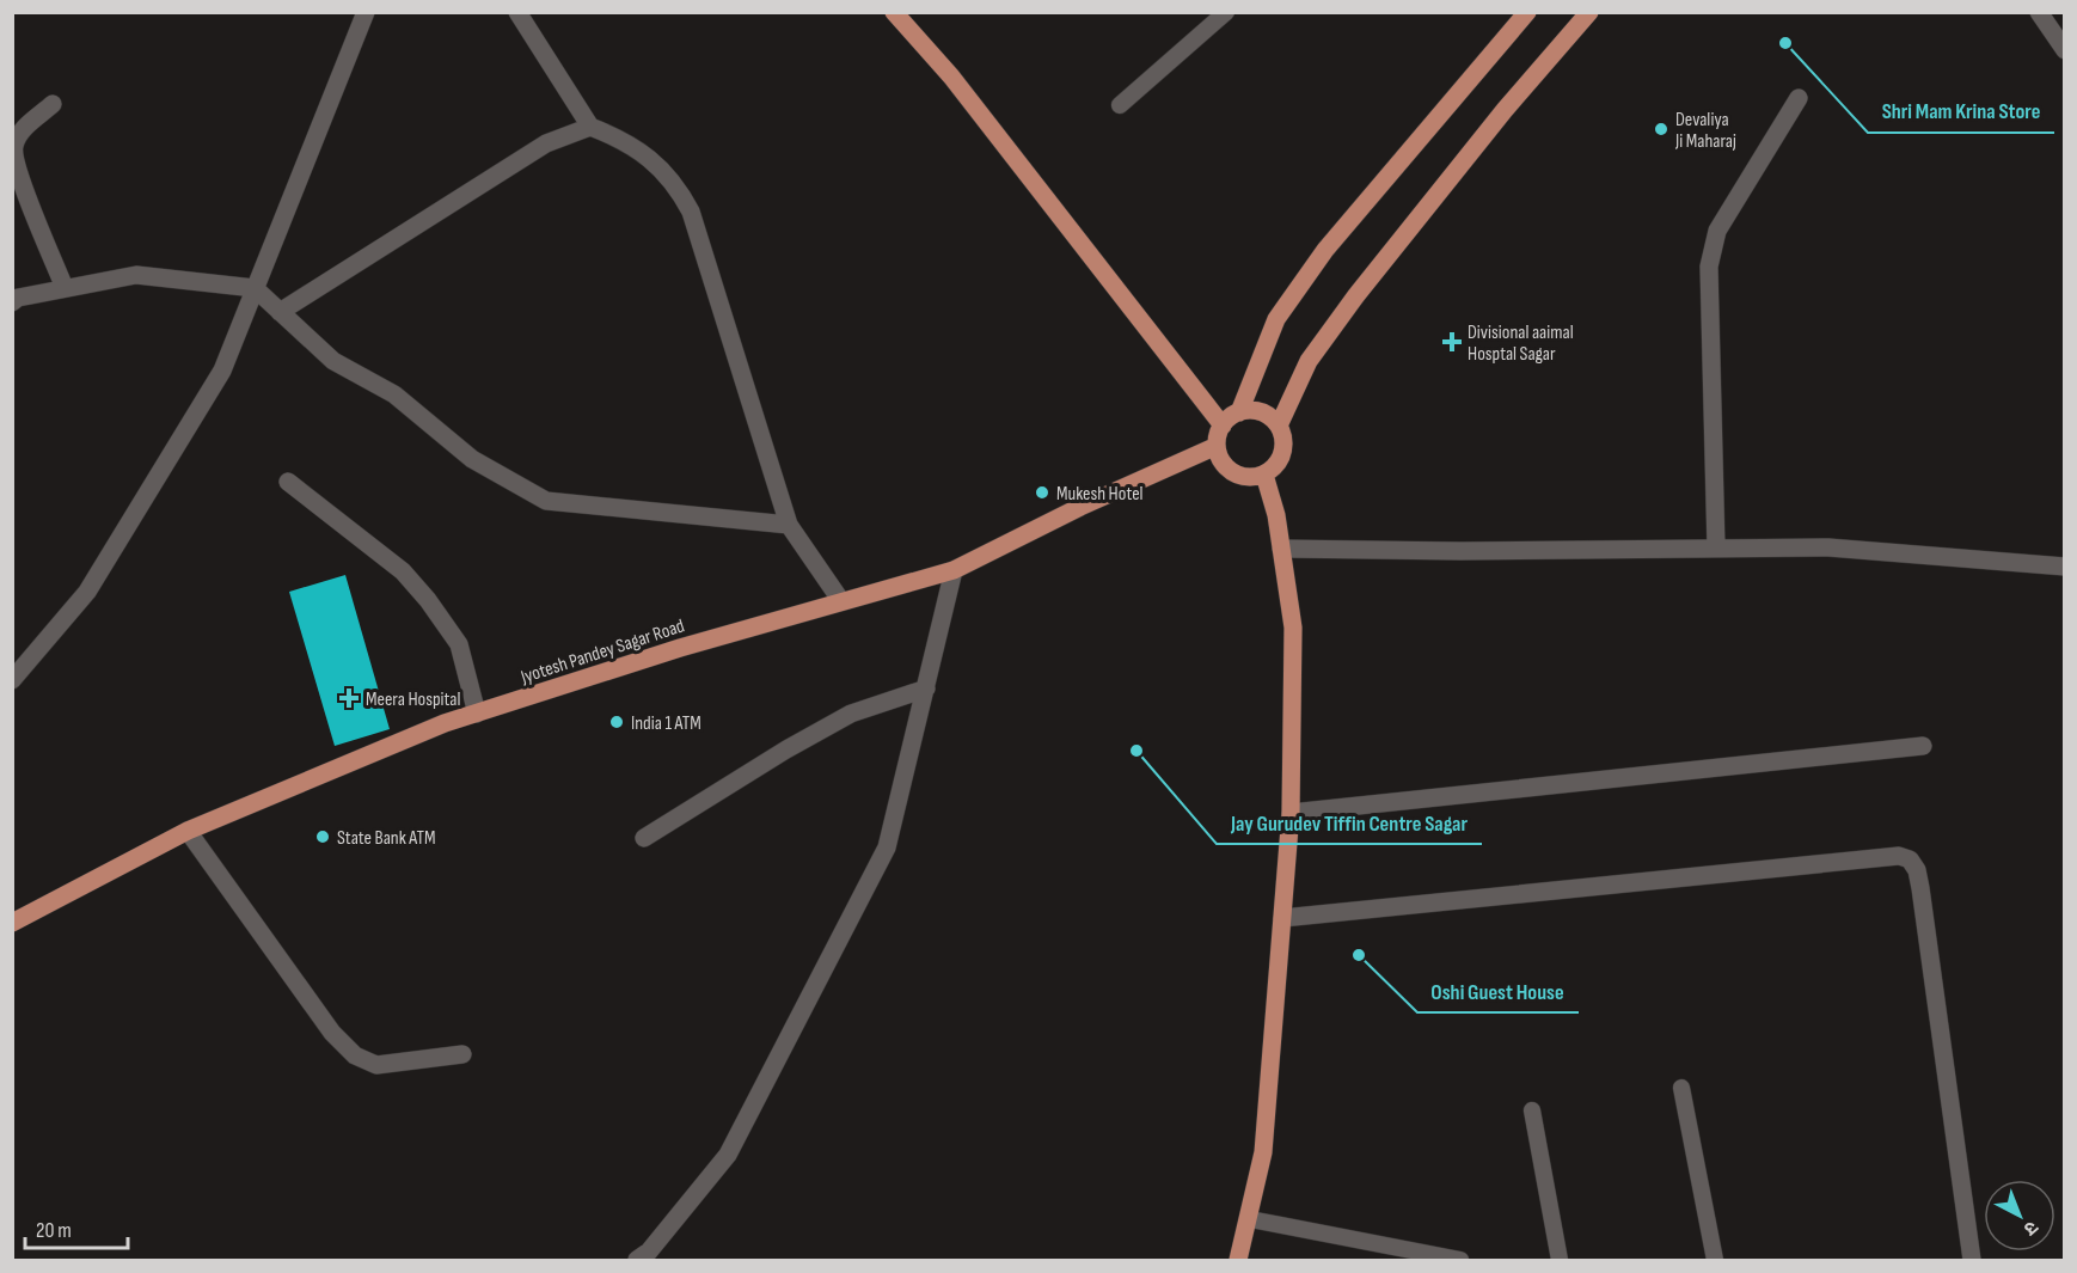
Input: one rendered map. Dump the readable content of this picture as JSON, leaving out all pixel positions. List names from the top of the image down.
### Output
{
  "streets": {
    "main road": ["Jyotesh Pandey Sagar Road"]
  },
  "places": {
    "other": [
      "Shri Mam Krina Store",
      "Devaliya Ji Maharaj",
      "Mukesh Hotel",
      "India 1 ATM",
      "Jay Gurudev Tiffin Centre Sagar",
      "State Bank ATM",
      "Oshi Guest House"
    ],
    "health": ["Divisional aaimal Hosptal Sagar", "Meera Hospital"]
  },
  "scale_bar": "20 m",
  "north": "bottom right"
}
